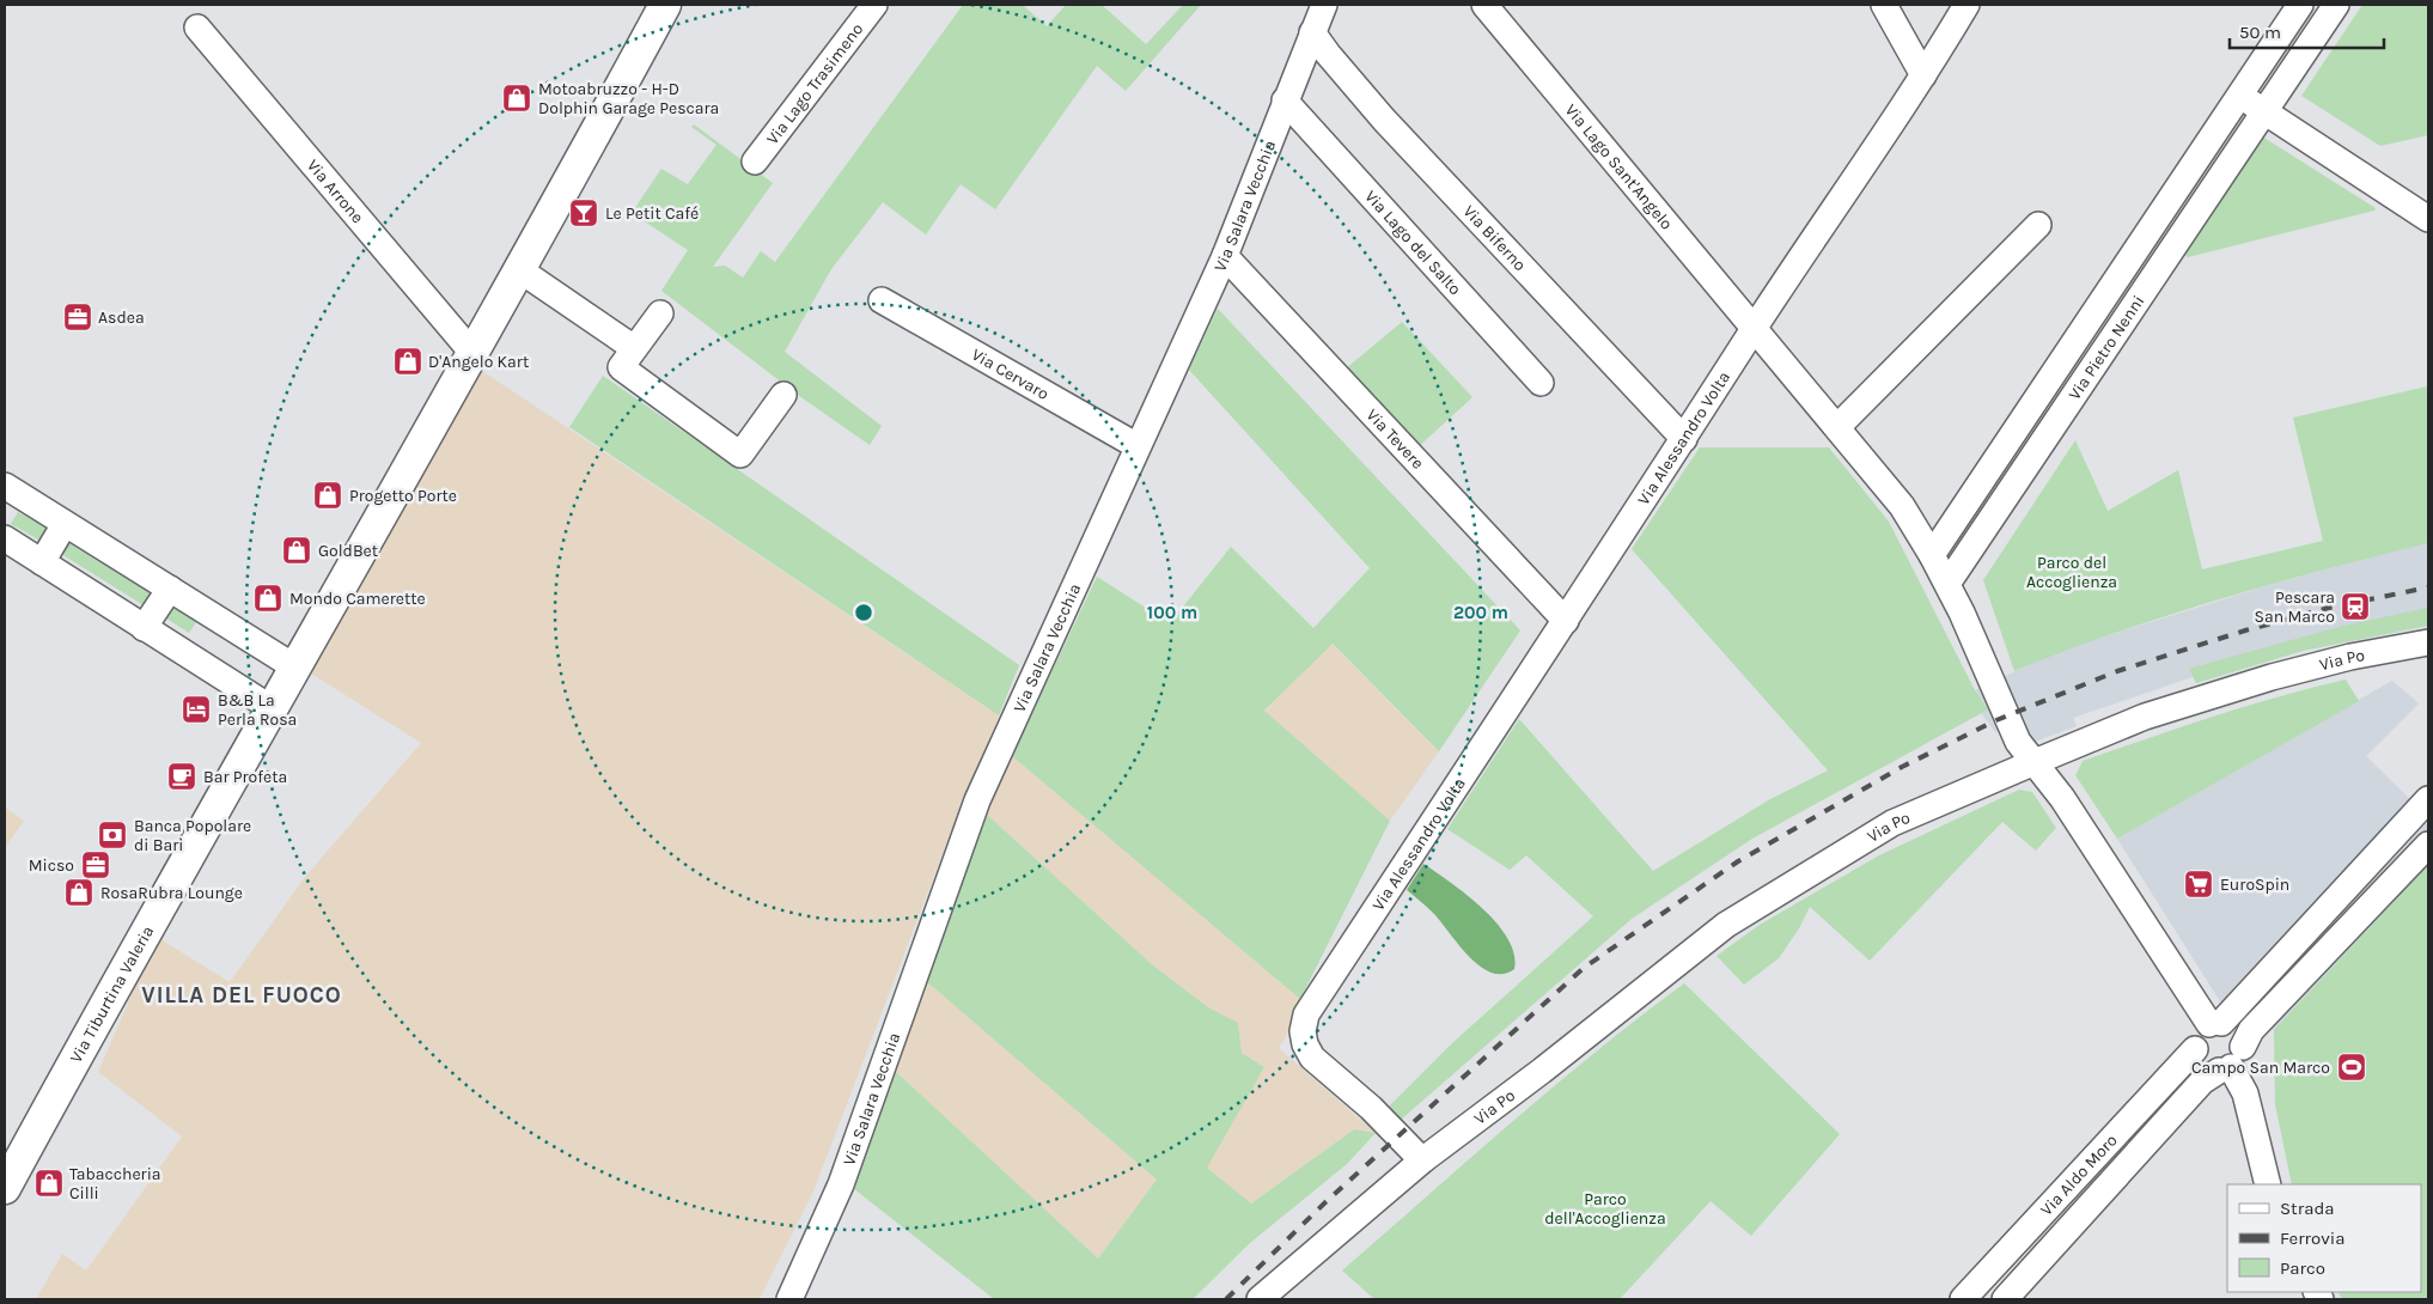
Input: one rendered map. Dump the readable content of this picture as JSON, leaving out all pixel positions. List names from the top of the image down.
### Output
{
  "streets": {
    "main road": ["Via Tiburtina Valeria"],
    "street": [
      "Via Lago Trasimeno",
      "Via Lago Sant'Angelo",
      "Via Arrone",
      "Via Salara Vecchia",
      "Via Biferno",
      "Via Lago del Salto",
      "Via Pietro Nenni",
      "Via Cervaro",
      "Via Tevere",
      "Via Alessandro Volta",
      "Via Po",
      "Via Aldo Moro"
    ]
  },
  "crossings": [
    ["Via Lago Sant'Angelo", "Via Alessandro Volta"],
    ["Via Arrone", "Via Tiburtina Valeria"],
    ["Via Salara Vecchia", "Via Biferno"],
    ["Via Salara Vecchia", "Via Lago del Salto"],
    ["Via Salara Vecchia", "Via Cervaro"],
    ["Via Salara Vecchia", "Via Tevere"],
    ["Via Biferno", "Via Alessandro Volta"],
    ["Via Tevere", "Via Alessandro Volta"],
    ["Via Alessandro Volta", "Via Po"]
  ],
  "districts": ["VILLA DEL FUOCO"],
  "parks": ["Parco del Accoglienza", "Parco dell'Accoglienza"],
  "places": {
    "shop": [
      "Motoabruzzo - H-D Dolphin Garage Pescara",
      "D'Angelo Kart",
      "Progetto Porte",
      "GoldBet",
      "Mondo Camerette",
      "RosaRubra Lounge",
      "Tabaccheria Cilli"
    ],
    "bar": ["Le Petit Café"],
    "office": ["Asdea", "Micso"],
    "station": ["Pescara San Marco"],
    "hotel": ["B&B La Perla Rosa"],
    "cafe": ["Bar Profeta"],
    "bank": ["Banca Popolare di Bari"],
    "supermarket": ["EuroSpin"],
    "sports": ["Campo San Marco"]
  },
  "legend": ["Strada", "Ferrovia", "Parco"],
  "scale_bar": "50 m",
  "rings": ["100 m", "200 m"]
}
